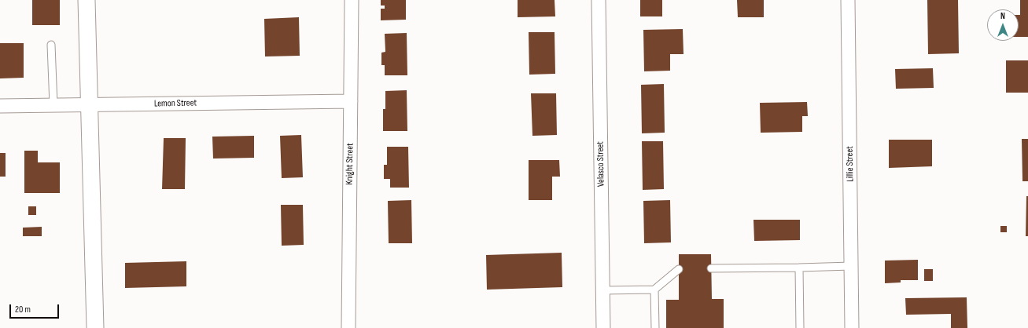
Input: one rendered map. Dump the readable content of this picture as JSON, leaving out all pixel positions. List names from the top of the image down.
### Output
{
  "streets": {
    "street": [
      "Lemon Street",
      "Knight Street",
      "Velasco Street",
      "Lillie Street"
    ]
  },
  "crossings": [
    ["Lemon Street", "Knight Street"]
  ],
  "scale_bar": "20 m",
  "north": "top"
}
